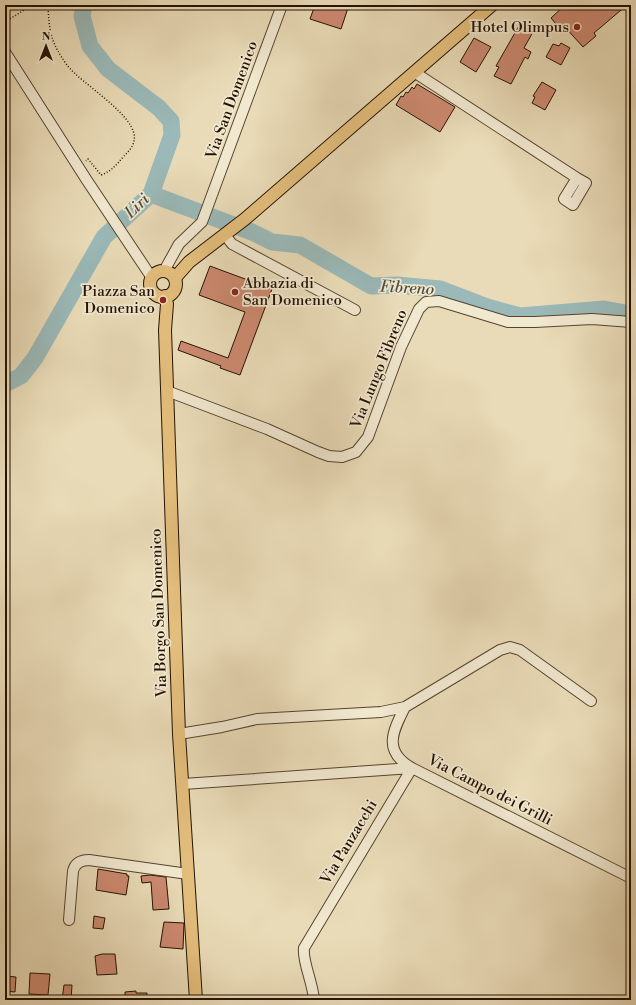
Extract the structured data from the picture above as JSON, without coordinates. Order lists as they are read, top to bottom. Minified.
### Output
{"streets":{"main road":["Via Borgo San Domenico"],"street":["Via San Domenico","Via Lungo Fibreno","Via Campo dei Grilli","Via Panzacchi"]},"crossings":[["Via San Domenico","Via Borgo San Domenico"],["Via Lungo Fibreno","Via Borgo San Domenico"],["Via Borgo San Domenico","Via Campo dei Grilli"],["Via Campo dei Grilli","Via Panzacchi"]],"water":["Liri","Fibreno"],"places":["Hotel Olimpus","Abbazia di San Domenico","Piazza San Domenico"],"north":"top"}
